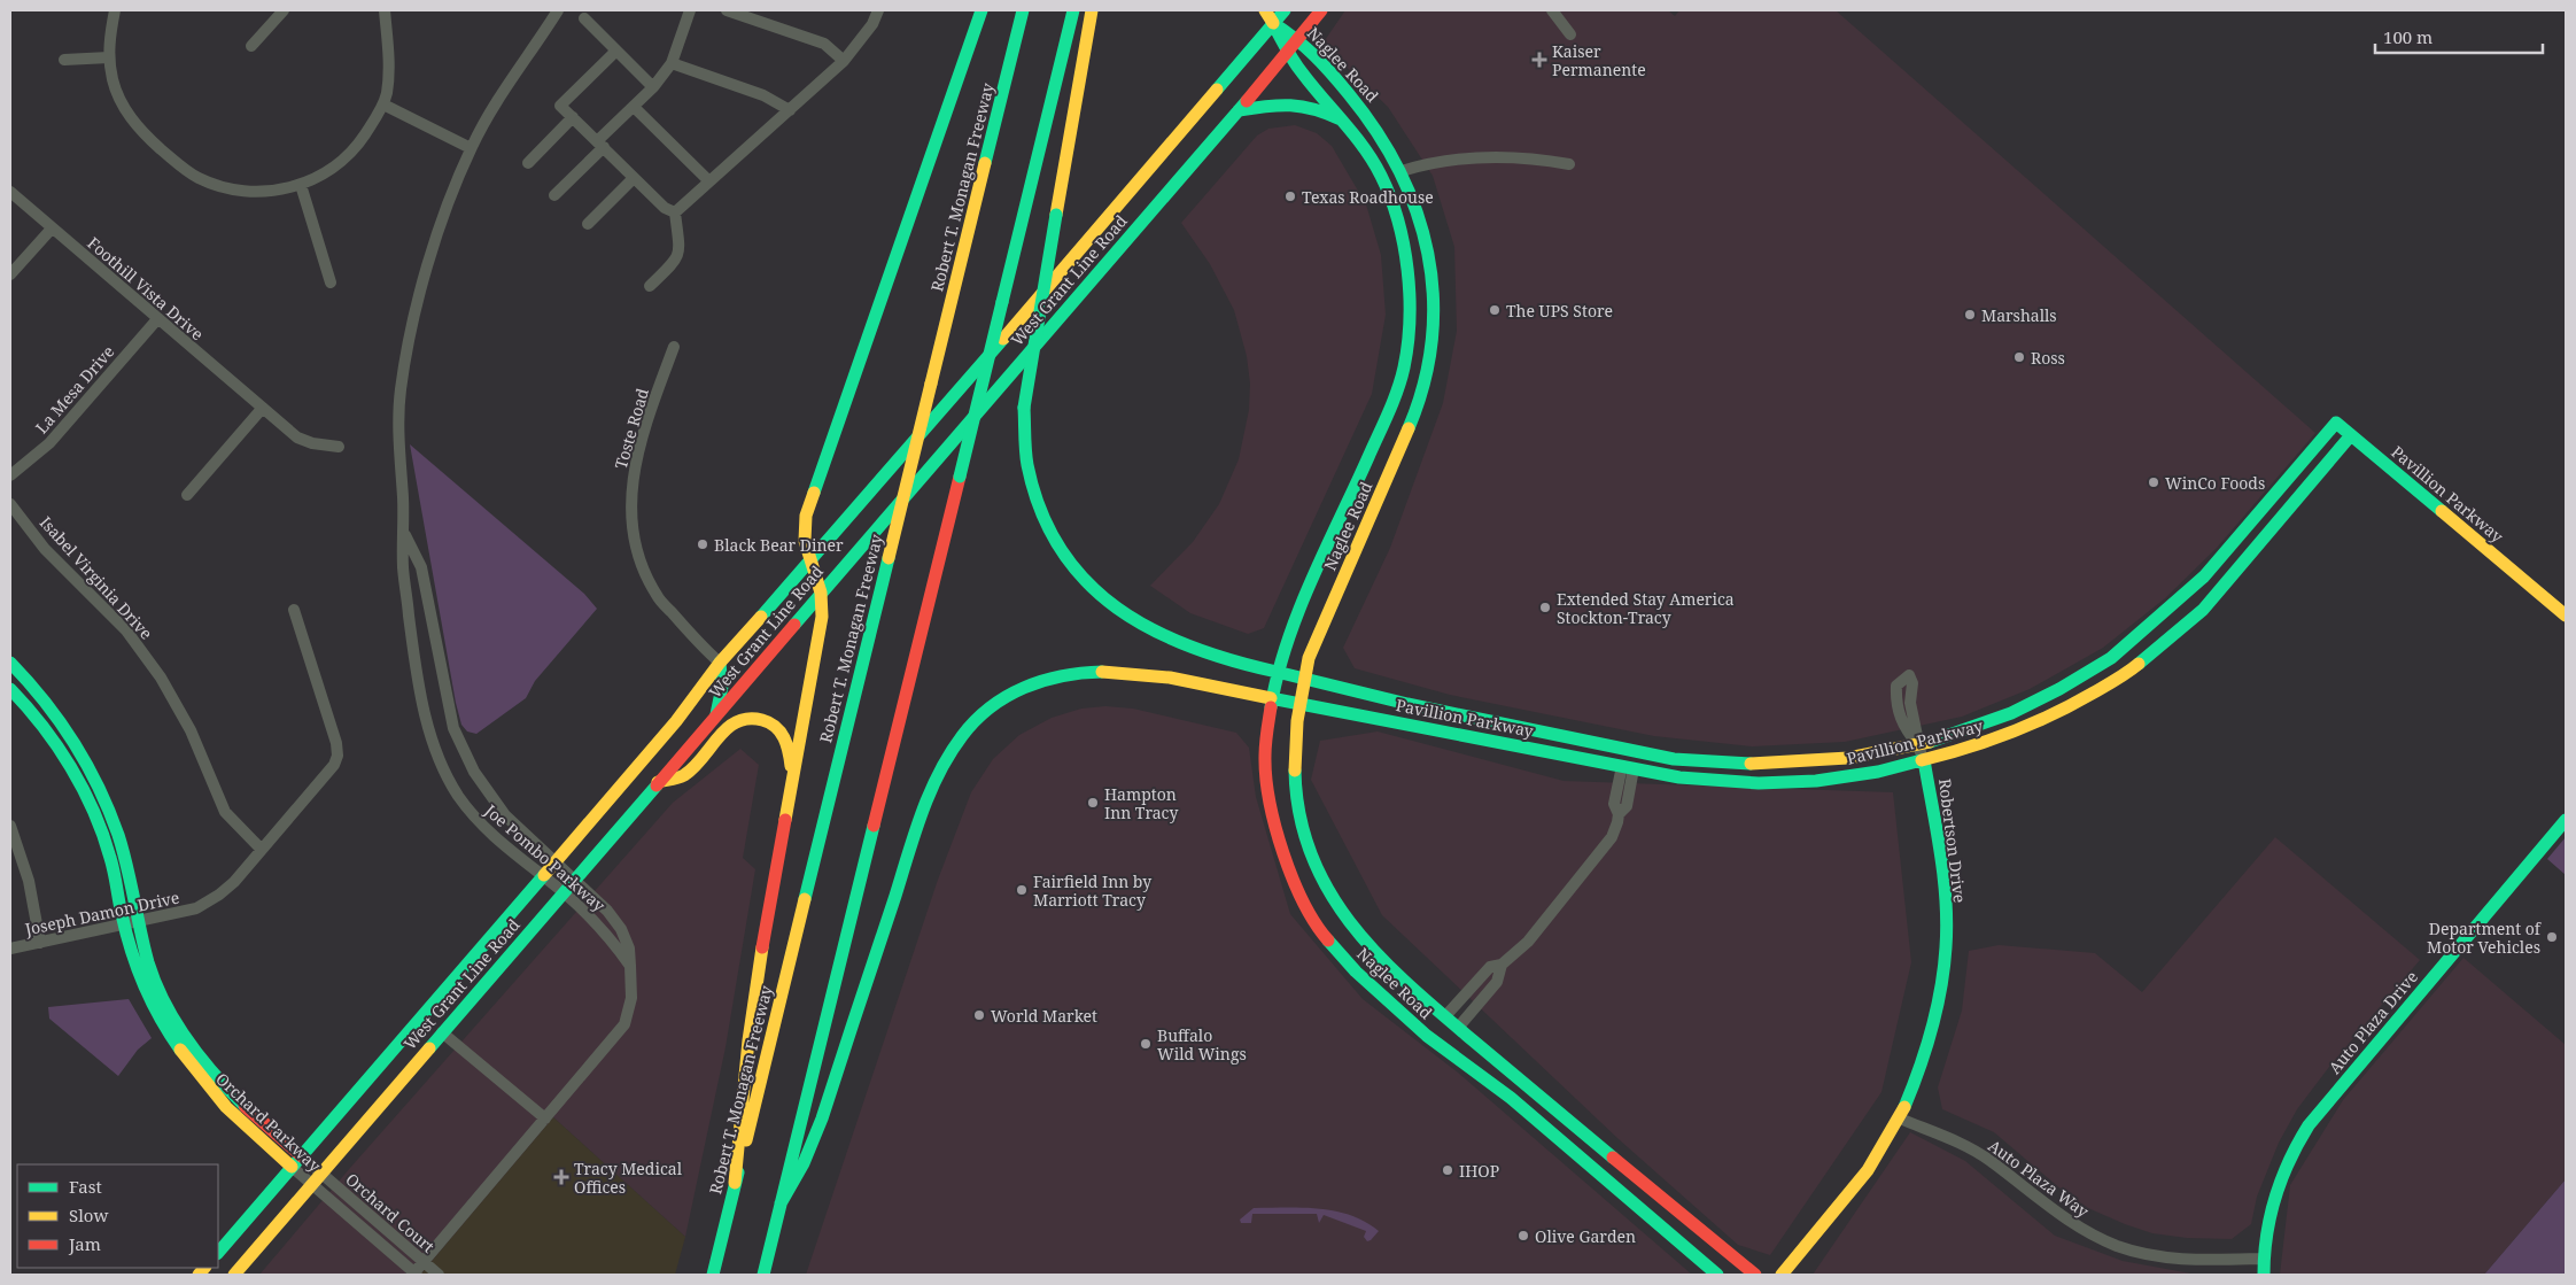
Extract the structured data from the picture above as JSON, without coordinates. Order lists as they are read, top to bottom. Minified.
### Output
{"streets":{"main road":["Naglee Road","Robert T. Monagan Freeway","West Grant Line Road","Pavillion Parkway","Robertson Drive","Auto Plaza Drive","Orchard Parkway"],"street":["Foothill Vista Drive","La Mesa Drive","Toste Road","Isabel Virginia Drive","Joe Pombo Parkway","Joseph Damon Drive","Auto Plaza Way","Orchard Court"]},"crossings":[["Naglee Road","West Grant Line Road"],["Naglee Road","Pavillion Parkway"],["West Grant Line Road","Toste Road"],["West Grant Line Road","Joe Pombo Parkway"],["West Grant Line Road","Orchard Parkway"],["West Grant Line Road","Orchard Court"],["Foothill Vista Drive","La Mesa Drive"],["Pavillion Parkway","Robertson Drive"],["Isabel Virginia Drive","Joseph Damon Drive"],["Robertson Drive","Auto Plaza Way"],["Joe Pombo Parkway","Orchard Parkway"],["Joe Pombo Parkway","Orchard Court"],["Joseph Damon Drive","Orchard Parkway"],["Auto Plaza Drive","Auto Plaza Way"],["Orchard Parkway","Orchard Court"]],"places":{"health":["Kaiser Permanente","Tracy Medical Offices"],"other":["Texas Roadhouse","The UPS Store","Marshalls","Ross","WinCo Foods","Black Bear Diner","Extended Stay America Stockton-Tracy","Hampton Inn Tracy","Fairfield Inn by Marriott Tracy","Department of Motor Vehicles","World Market","Buffalo Wild Wings","IHOP","Olive Garden"]},"legend":["Fast","Slow","Jam"],"scale_bar":"100 m"}
